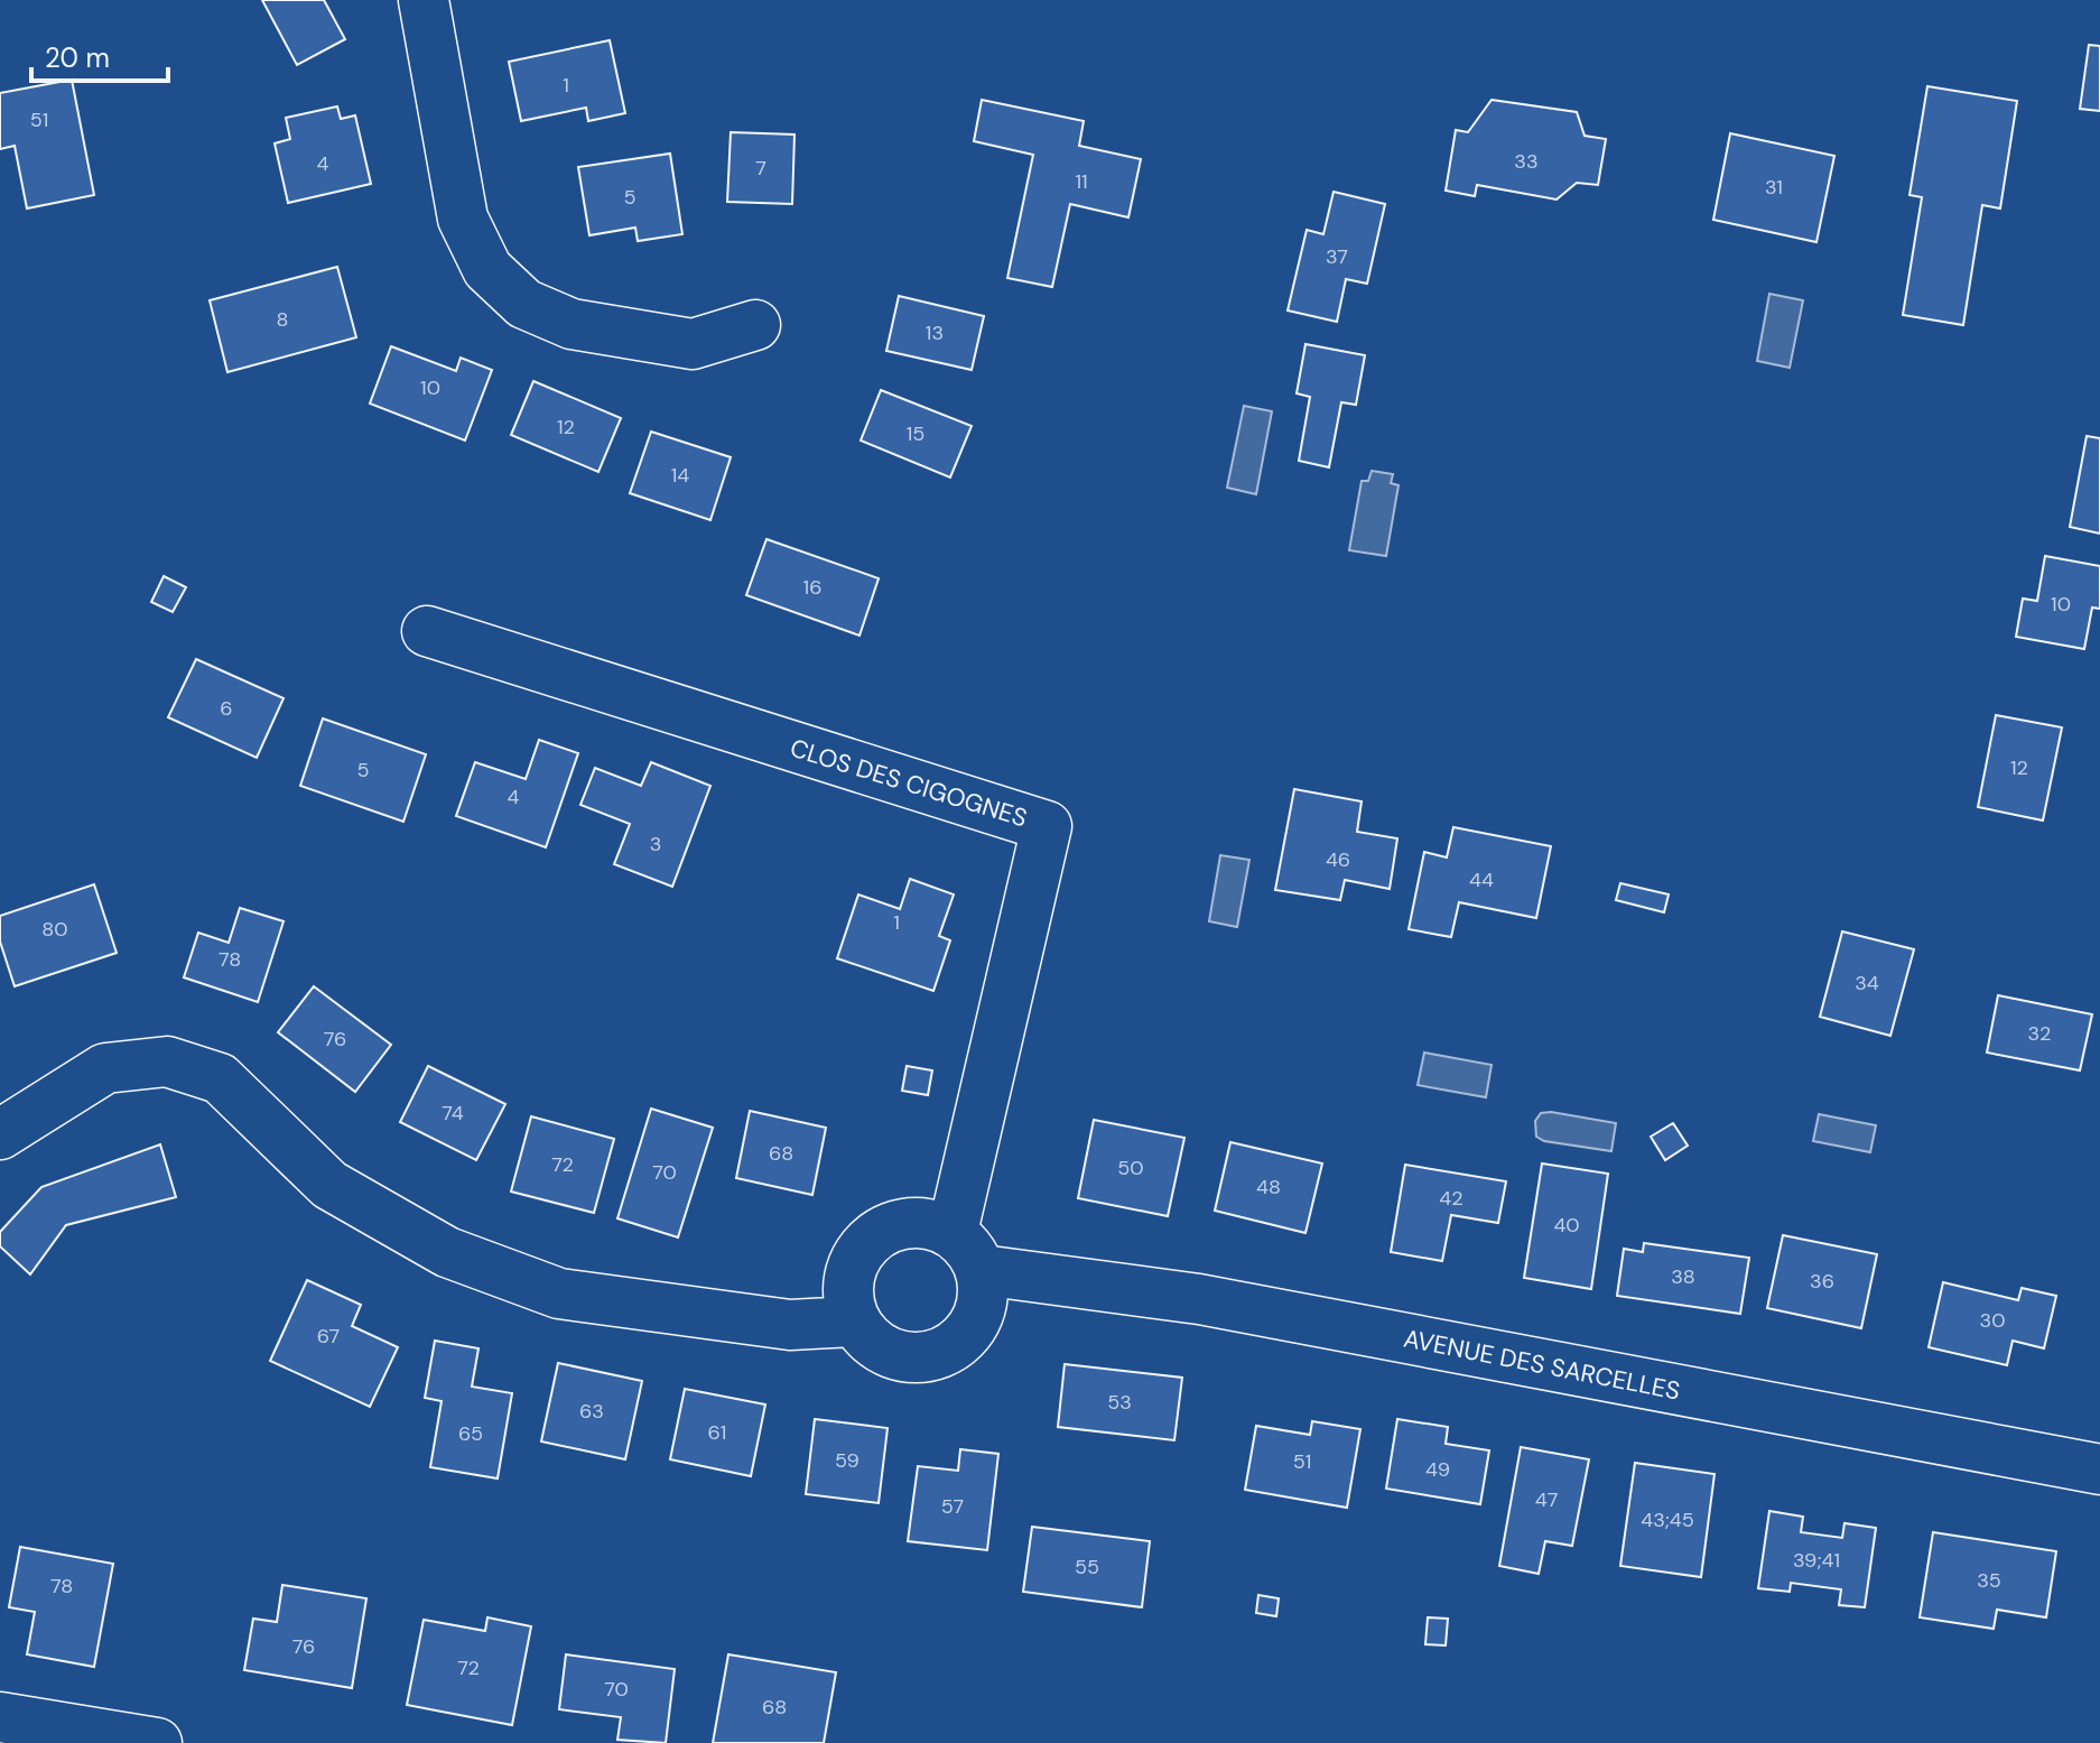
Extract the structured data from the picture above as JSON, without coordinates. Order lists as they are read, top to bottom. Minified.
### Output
{"streets":{"street":["CLOS DES CIGOGNES","AVENUE DES SARCELLES"]},"crossings":[["CLOS DES CIGOGNES","AVENUE DES SARCELLES"]],"house_numbers":["1","51","33","4","7","11","31","5","37","8","13","10","12","15","14","16","10","6","12","5","4","3","46","44","1","80","78","34","32","76","74","68","72","50","70","48","42","40","38","36","30","67","53","63","61","65","59","51","49","47","57","43;45","39;41","55","35","78","76","72","70","68"],"scale_bar":"20 m"}
